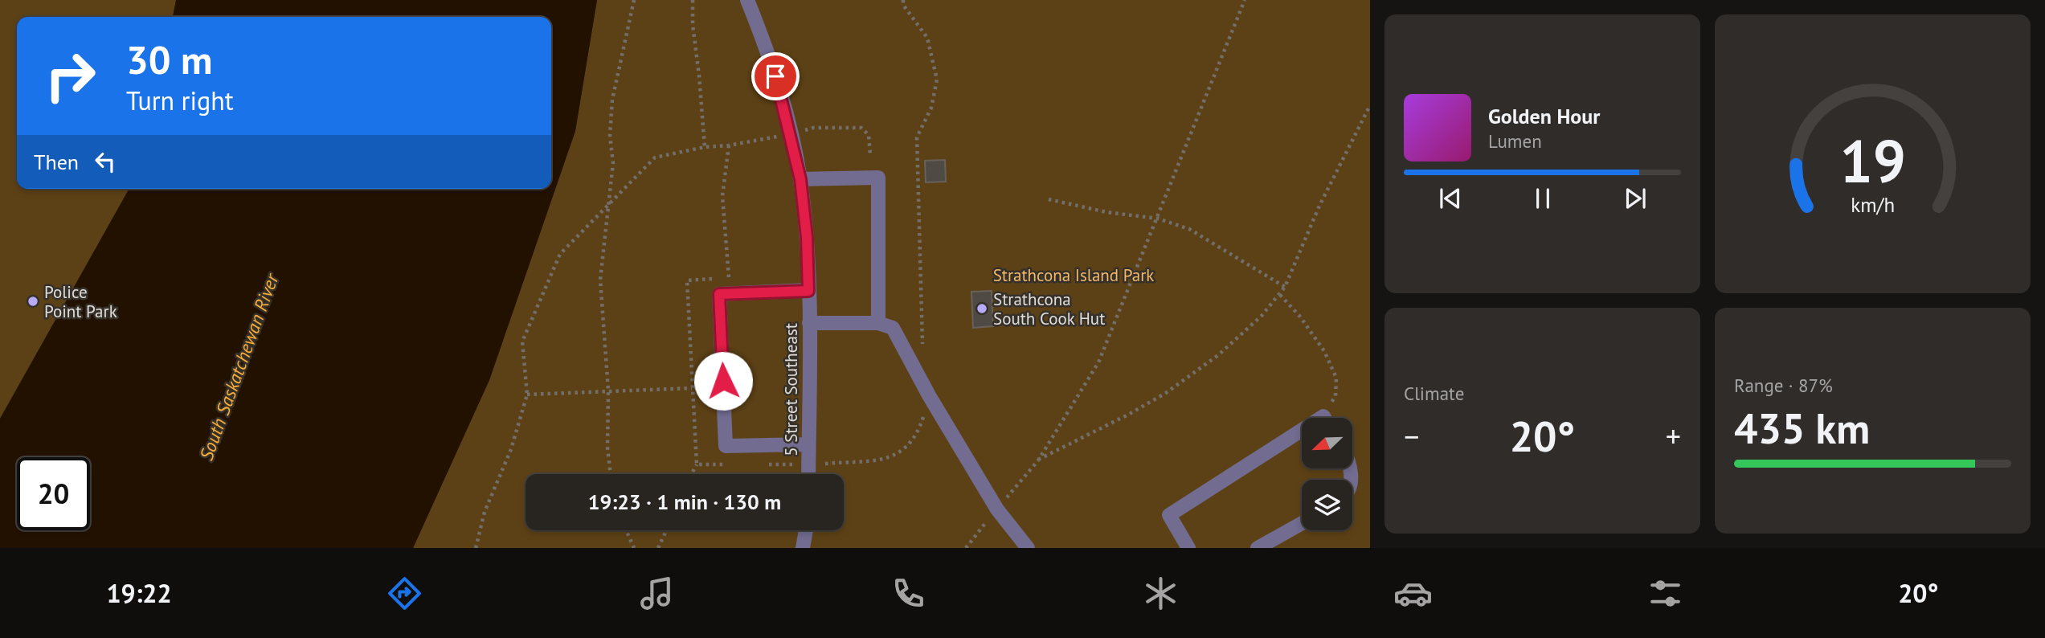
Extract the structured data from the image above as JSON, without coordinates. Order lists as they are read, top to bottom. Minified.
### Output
{"streets":{"street":["5 Street Southeast"]},"water":["South Saskatchewan River"],"parks":["Strathcona Island Park"],"places":["Police Point Park","Strathcona South Cook Hut"],"north":"bottom left","page":{"turn":["30 m","Turn right"],"song":["Golden Hour","Lumen"],"then":"Then","tile":["Climate",["Range · 87%","435 km"]],"heat":["−","20°","+"],"limit":"20","trip":"19:23 · 1 min · 130 m","tabs":["19:22","20°"],"gauge":["19","km/h"]}}
